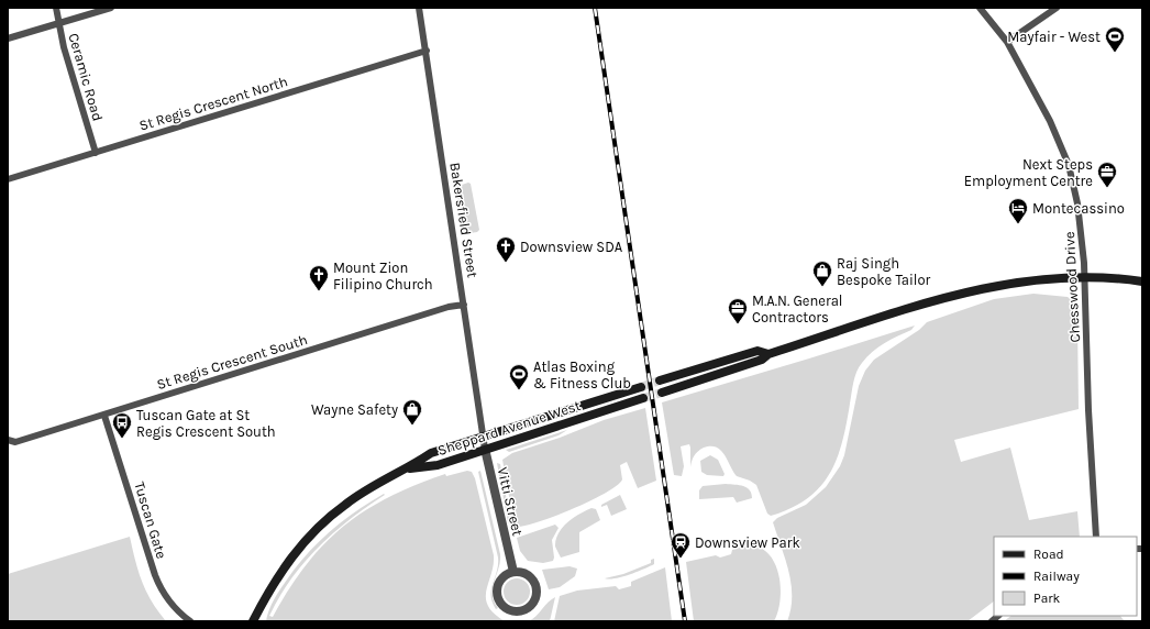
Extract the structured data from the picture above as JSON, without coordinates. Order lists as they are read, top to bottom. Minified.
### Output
{"streets":{"main road":["Sheppard Avenue West"],"street":["Ceramic Road","St Regis Crescent North","Bakersfield Street","Chesswood Drive","St Regis Crescent South","Vitti Street","Tuscan Gate"]},"crossings":[["Ceramic Road","St Regis Crescent North"],["St Regis Crescent North","Bakersfield Street"],["Bakersfield Street","St Regis Crescent South"],["Bakersfield Street","Sheppard Avenue West"],["Bakersfield Street","Vitti Street"],["St Regis Crescent South","Tuscan Gate"],["Sheppard Avenue West","Vitti Street"]],"places":{"sports":["Mayfair - West","Atlas Boxing & Fitness Club"],"office":["Next Steps Employment Centre","M.A.N. General Contractors"],"hotel":["Montecassino"],"church":["Downsview SDA","Mount Zion Filipino Church"],"shop":["Raj Singh Bespoke Tailor","Wayne Safety"],"bus stop":["Tuscan Gate at St Regis Crescent South"],"station":["Downsview Park"]},"legend":["Road","Railway","Park"]}
